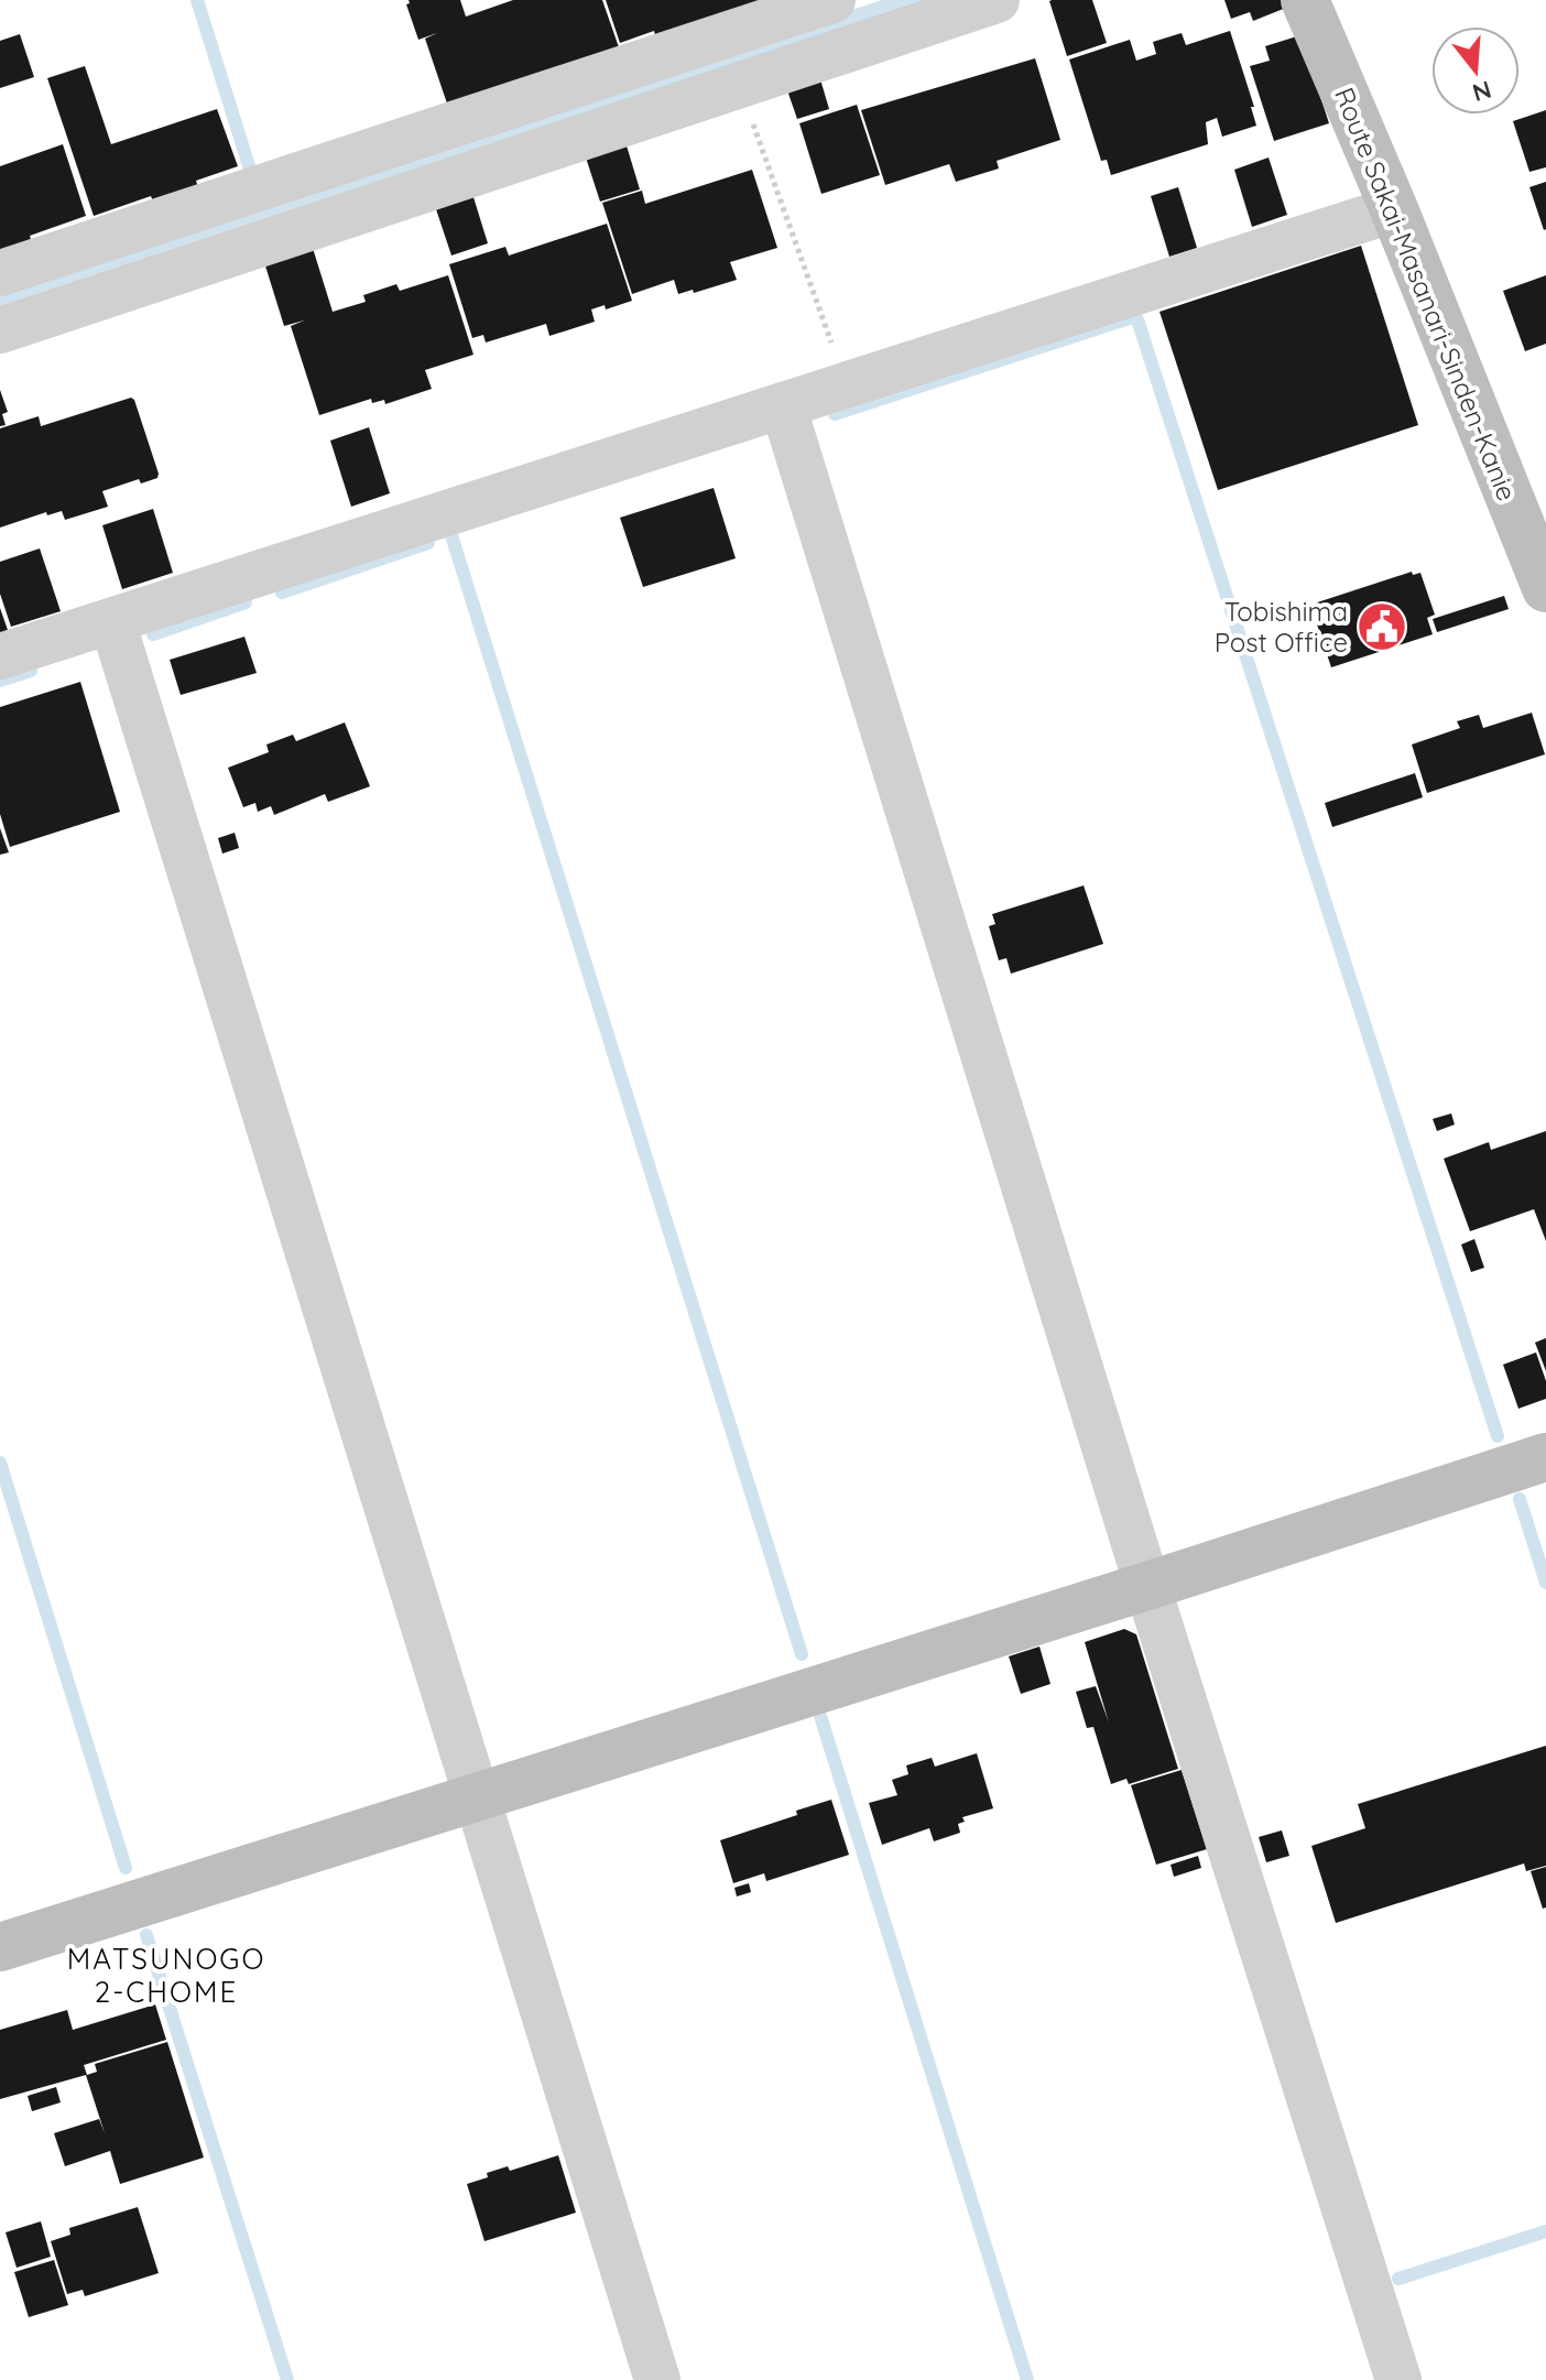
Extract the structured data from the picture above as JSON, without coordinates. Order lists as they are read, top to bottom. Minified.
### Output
{"streets":{"street":["Route Sakai-Masanari-Sinden-Kanie"]},"districts":["MATSUNOGO 2-CHOME"],"places":{"public building":["Tobishima Post Office"]},"north":"bottom"}
